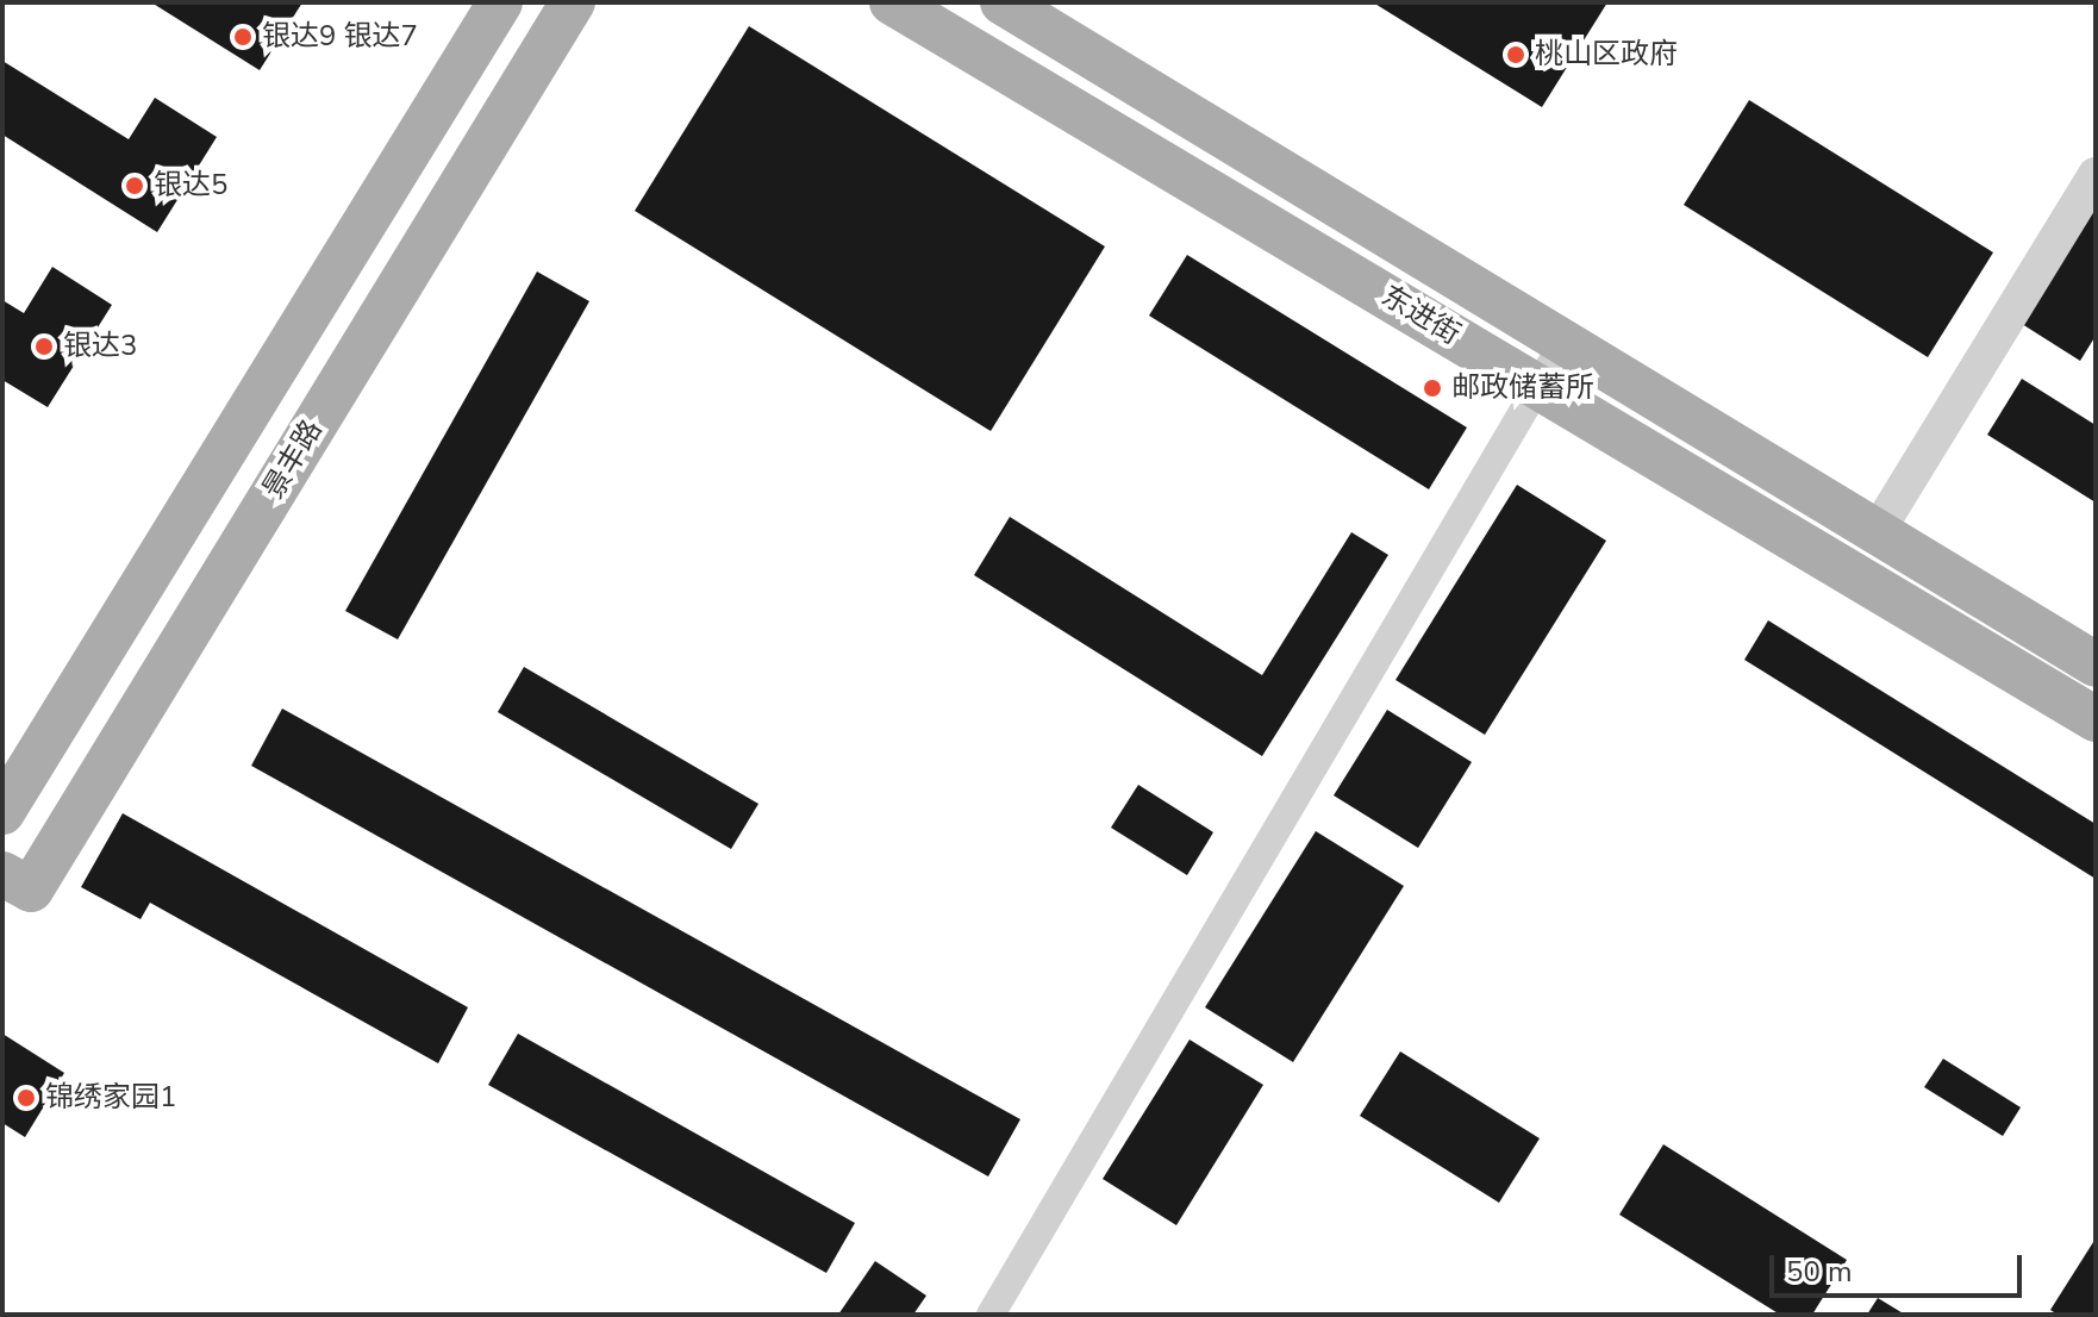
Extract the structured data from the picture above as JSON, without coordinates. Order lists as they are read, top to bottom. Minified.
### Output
{"streets":{"main road":["东进街","景丰路"]},"places":["银达9 银达7","桃山区政府","银达5","银达3","邮政储蓄所","锦绣家园1"],"scale_bar":"50 m"}
